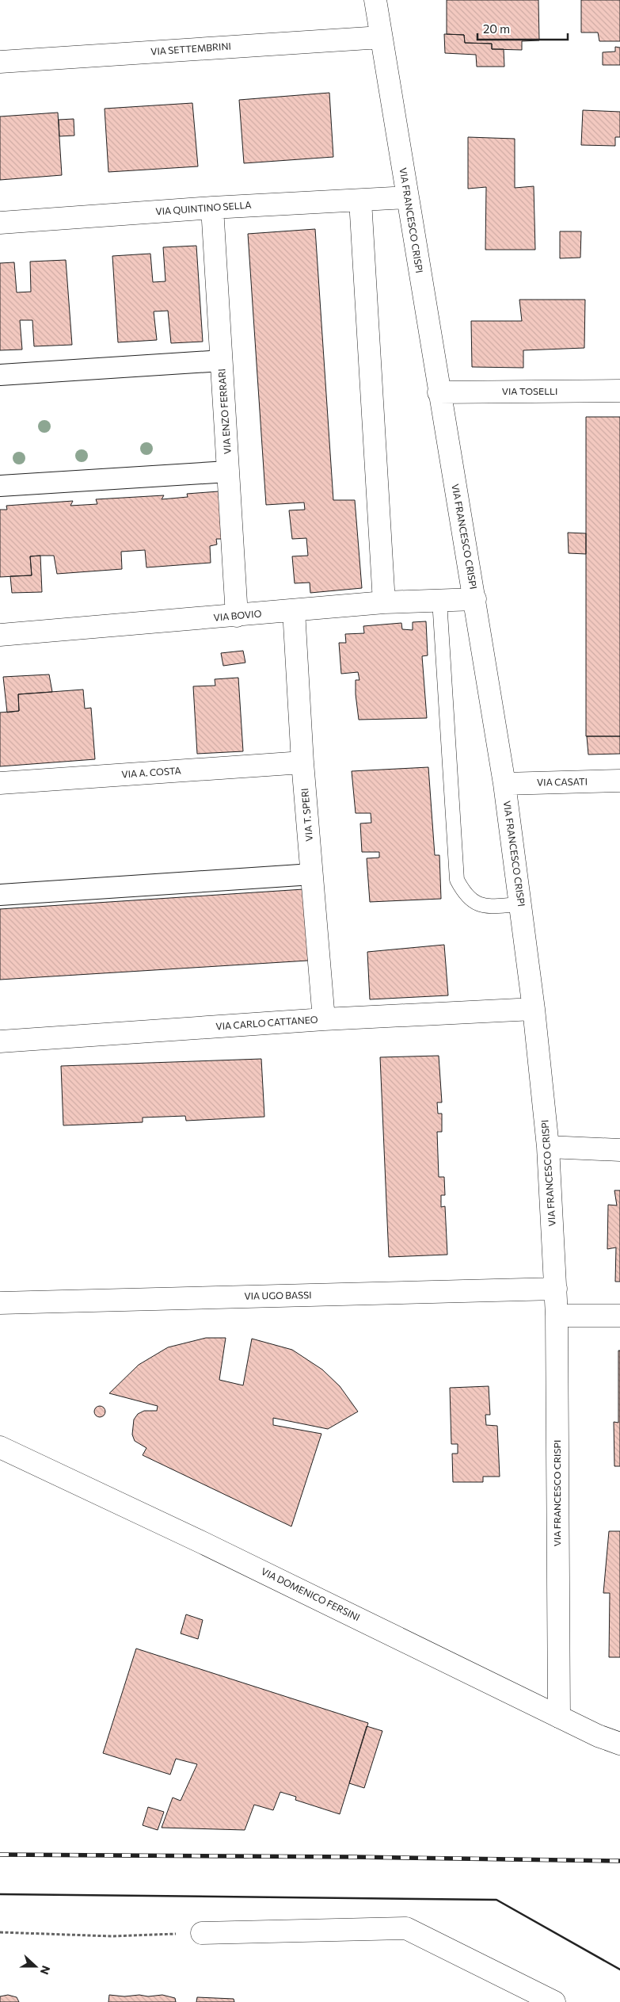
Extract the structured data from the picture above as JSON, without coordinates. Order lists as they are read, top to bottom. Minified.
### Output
{"streets":{"street":["VIA SETTEMBRINI","VIA QUINTINO SELLA","VIA FRANCESCO CRISPI","VIA TOSELLI","VIA ENZO FERRARI","VIA BOVIO","VIA A. COSTA","VIA CASATI","VIA T. SPERI","VIA CARLO CATTANEO","VIA UGO BASSI","VIA DOMENICO FERSINI"]},"crossings":[["VIA SETTEMBRINI","VIA FRANCESCO CRISPI"],["VIA QUINTINO SELLA","VIA FRANCESCO CRISPI"],["VIA QUINTINO SELLA","VIA ENZO FERRARI"],["VIA FRANCESCO CRISPI","VIA TOSELLI"],["VIA FRANCESCO CRISPI","VIA BOVIO"],["VIA FRANCESCO CRISPI","VIA CASATI"],["VIA FRANCESCO CRISPI","VIA CARLO CATTANEO"],["VIA FRANCESCO CRISPI","VIA UGO BASSI"],["VIA FRANCESCO CRISPI","VIA DOMENICO FERSINI"],["VIA ENZO FERRARI","VIA BOVIO"],["VIA BOVIO","VIA T. SPERI"],["VIA A. COSTA","VIA T. SPERI"],["VIA T. SPERI","VIA CARLO CATTANEO"]],"scale_bar":"20 m","north":"right"}
